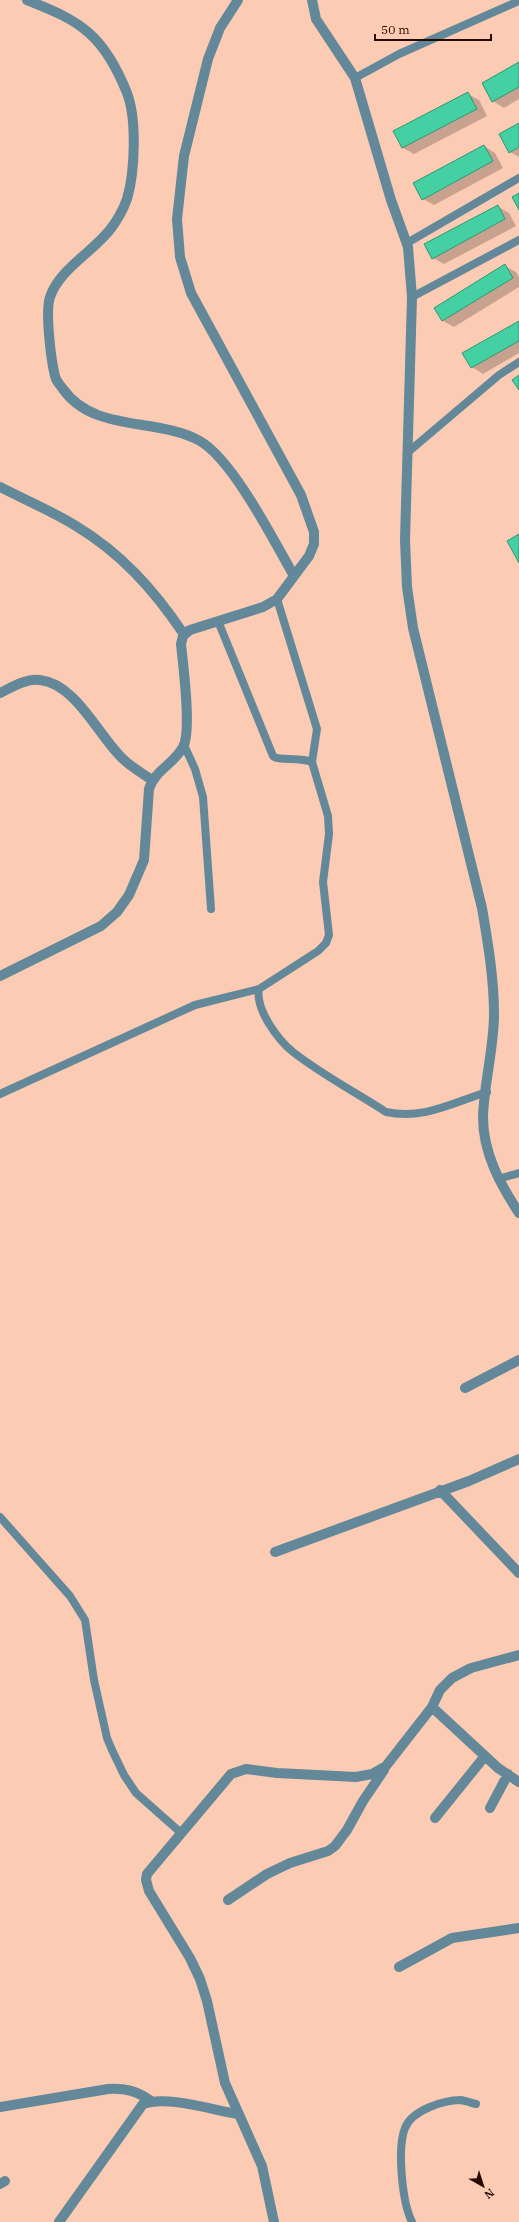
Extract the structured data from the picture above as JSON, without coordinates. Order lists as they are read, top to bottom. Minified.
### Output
{"scale_bar":"50 m","north":"bottom right"}
